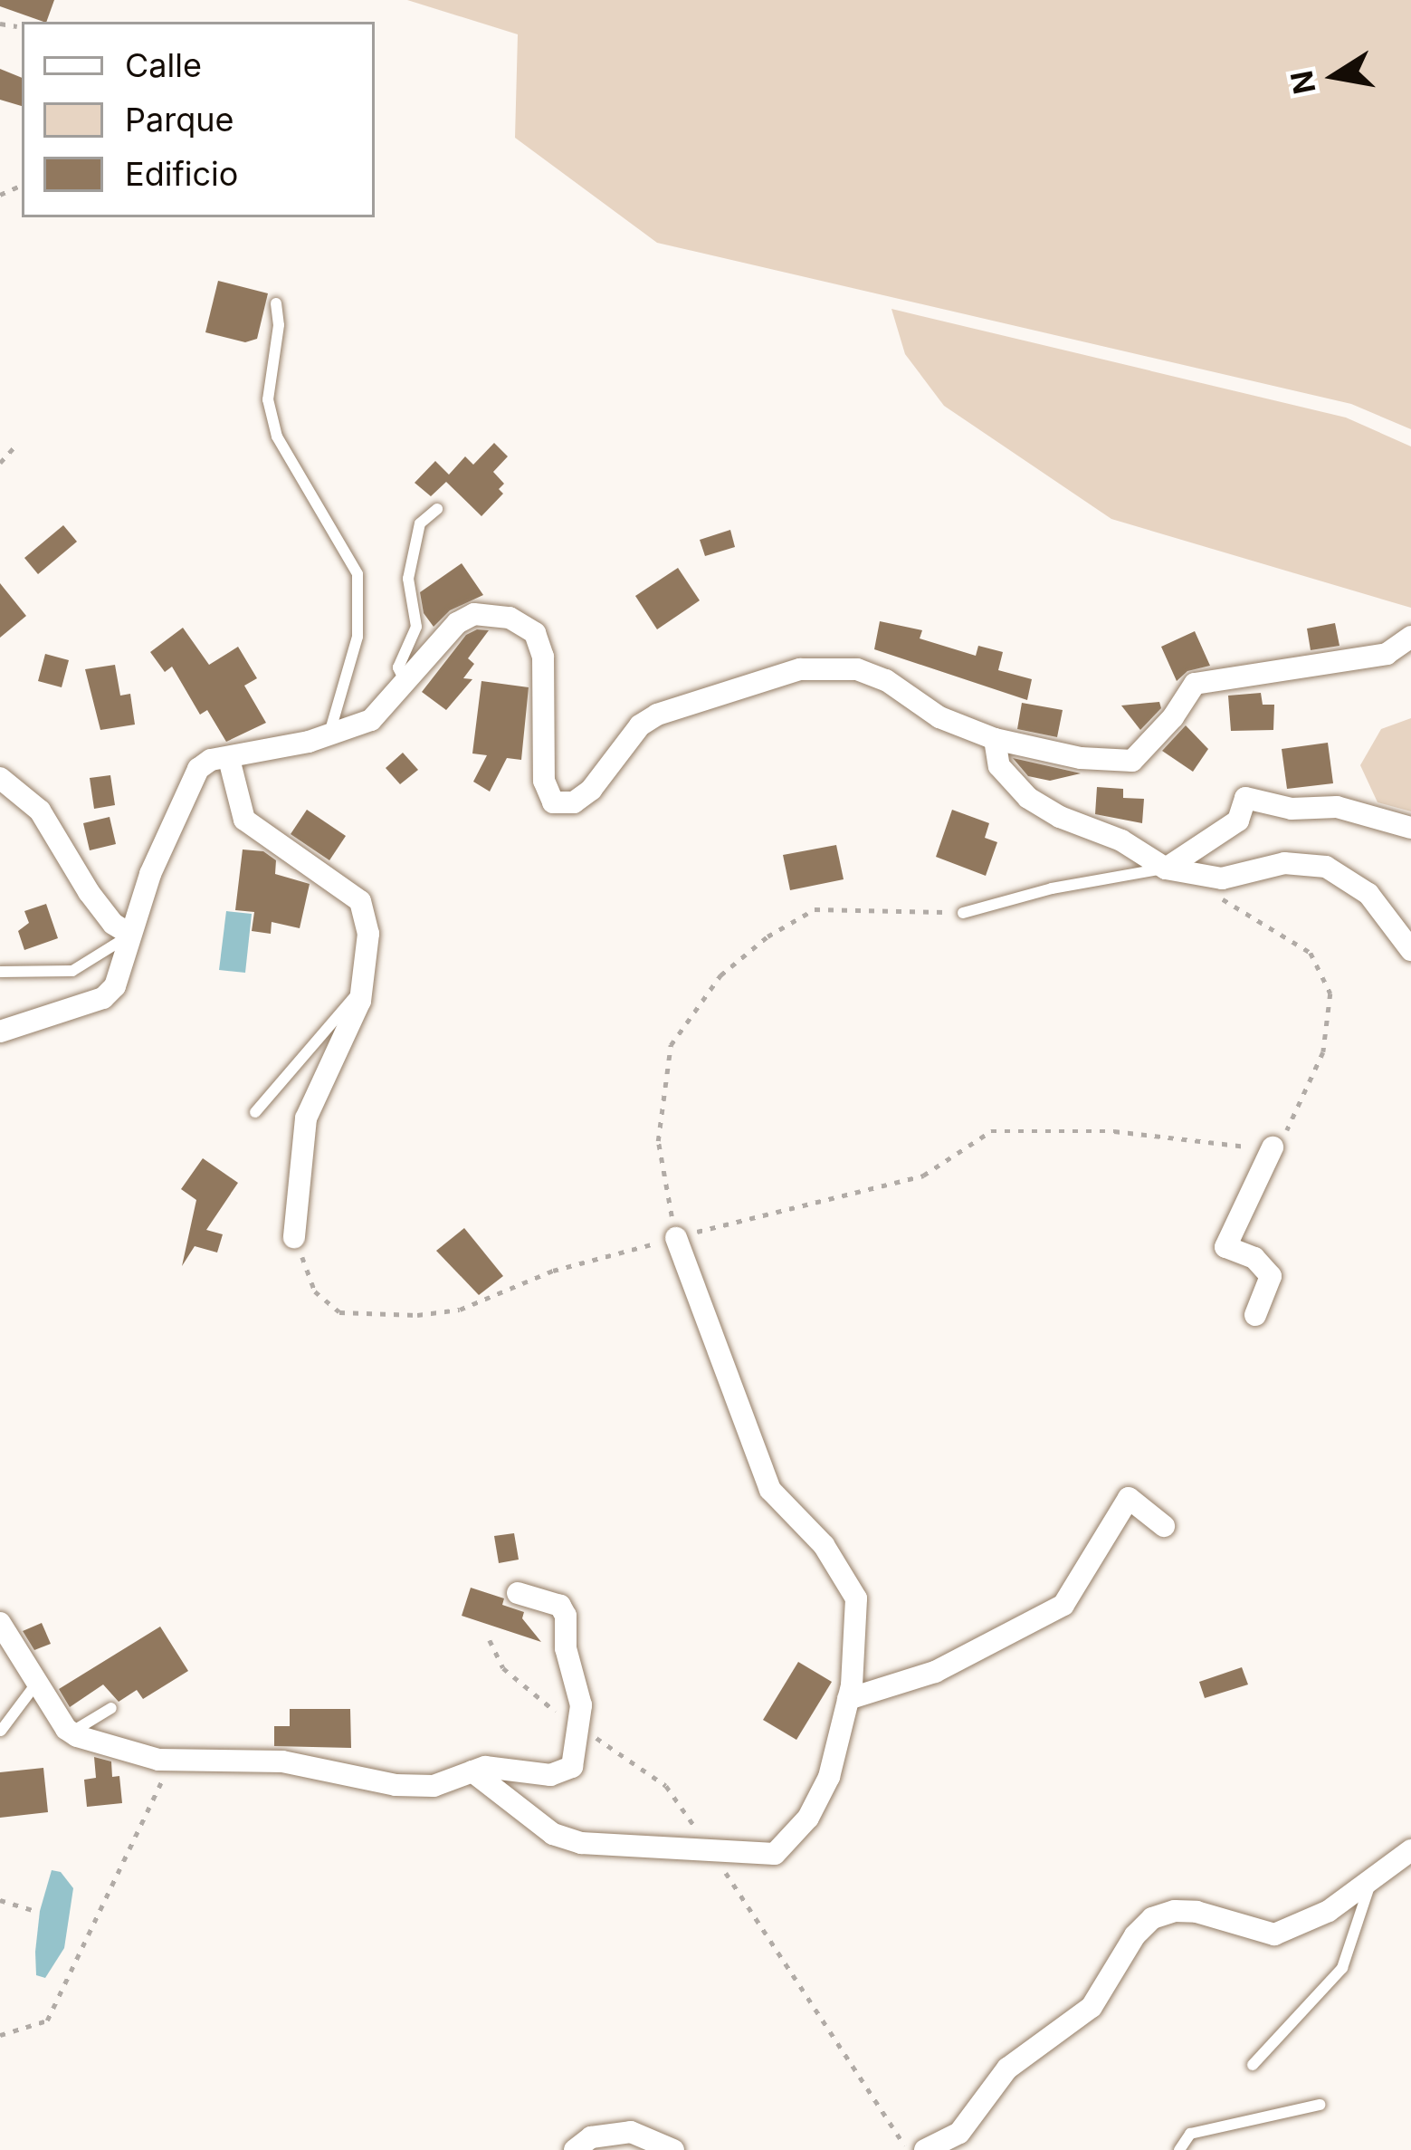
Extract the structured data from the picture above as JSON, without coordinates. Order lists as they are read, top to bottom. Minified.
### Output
{"legend":["Calle","Parque","Edificio"],"north":"left"}
